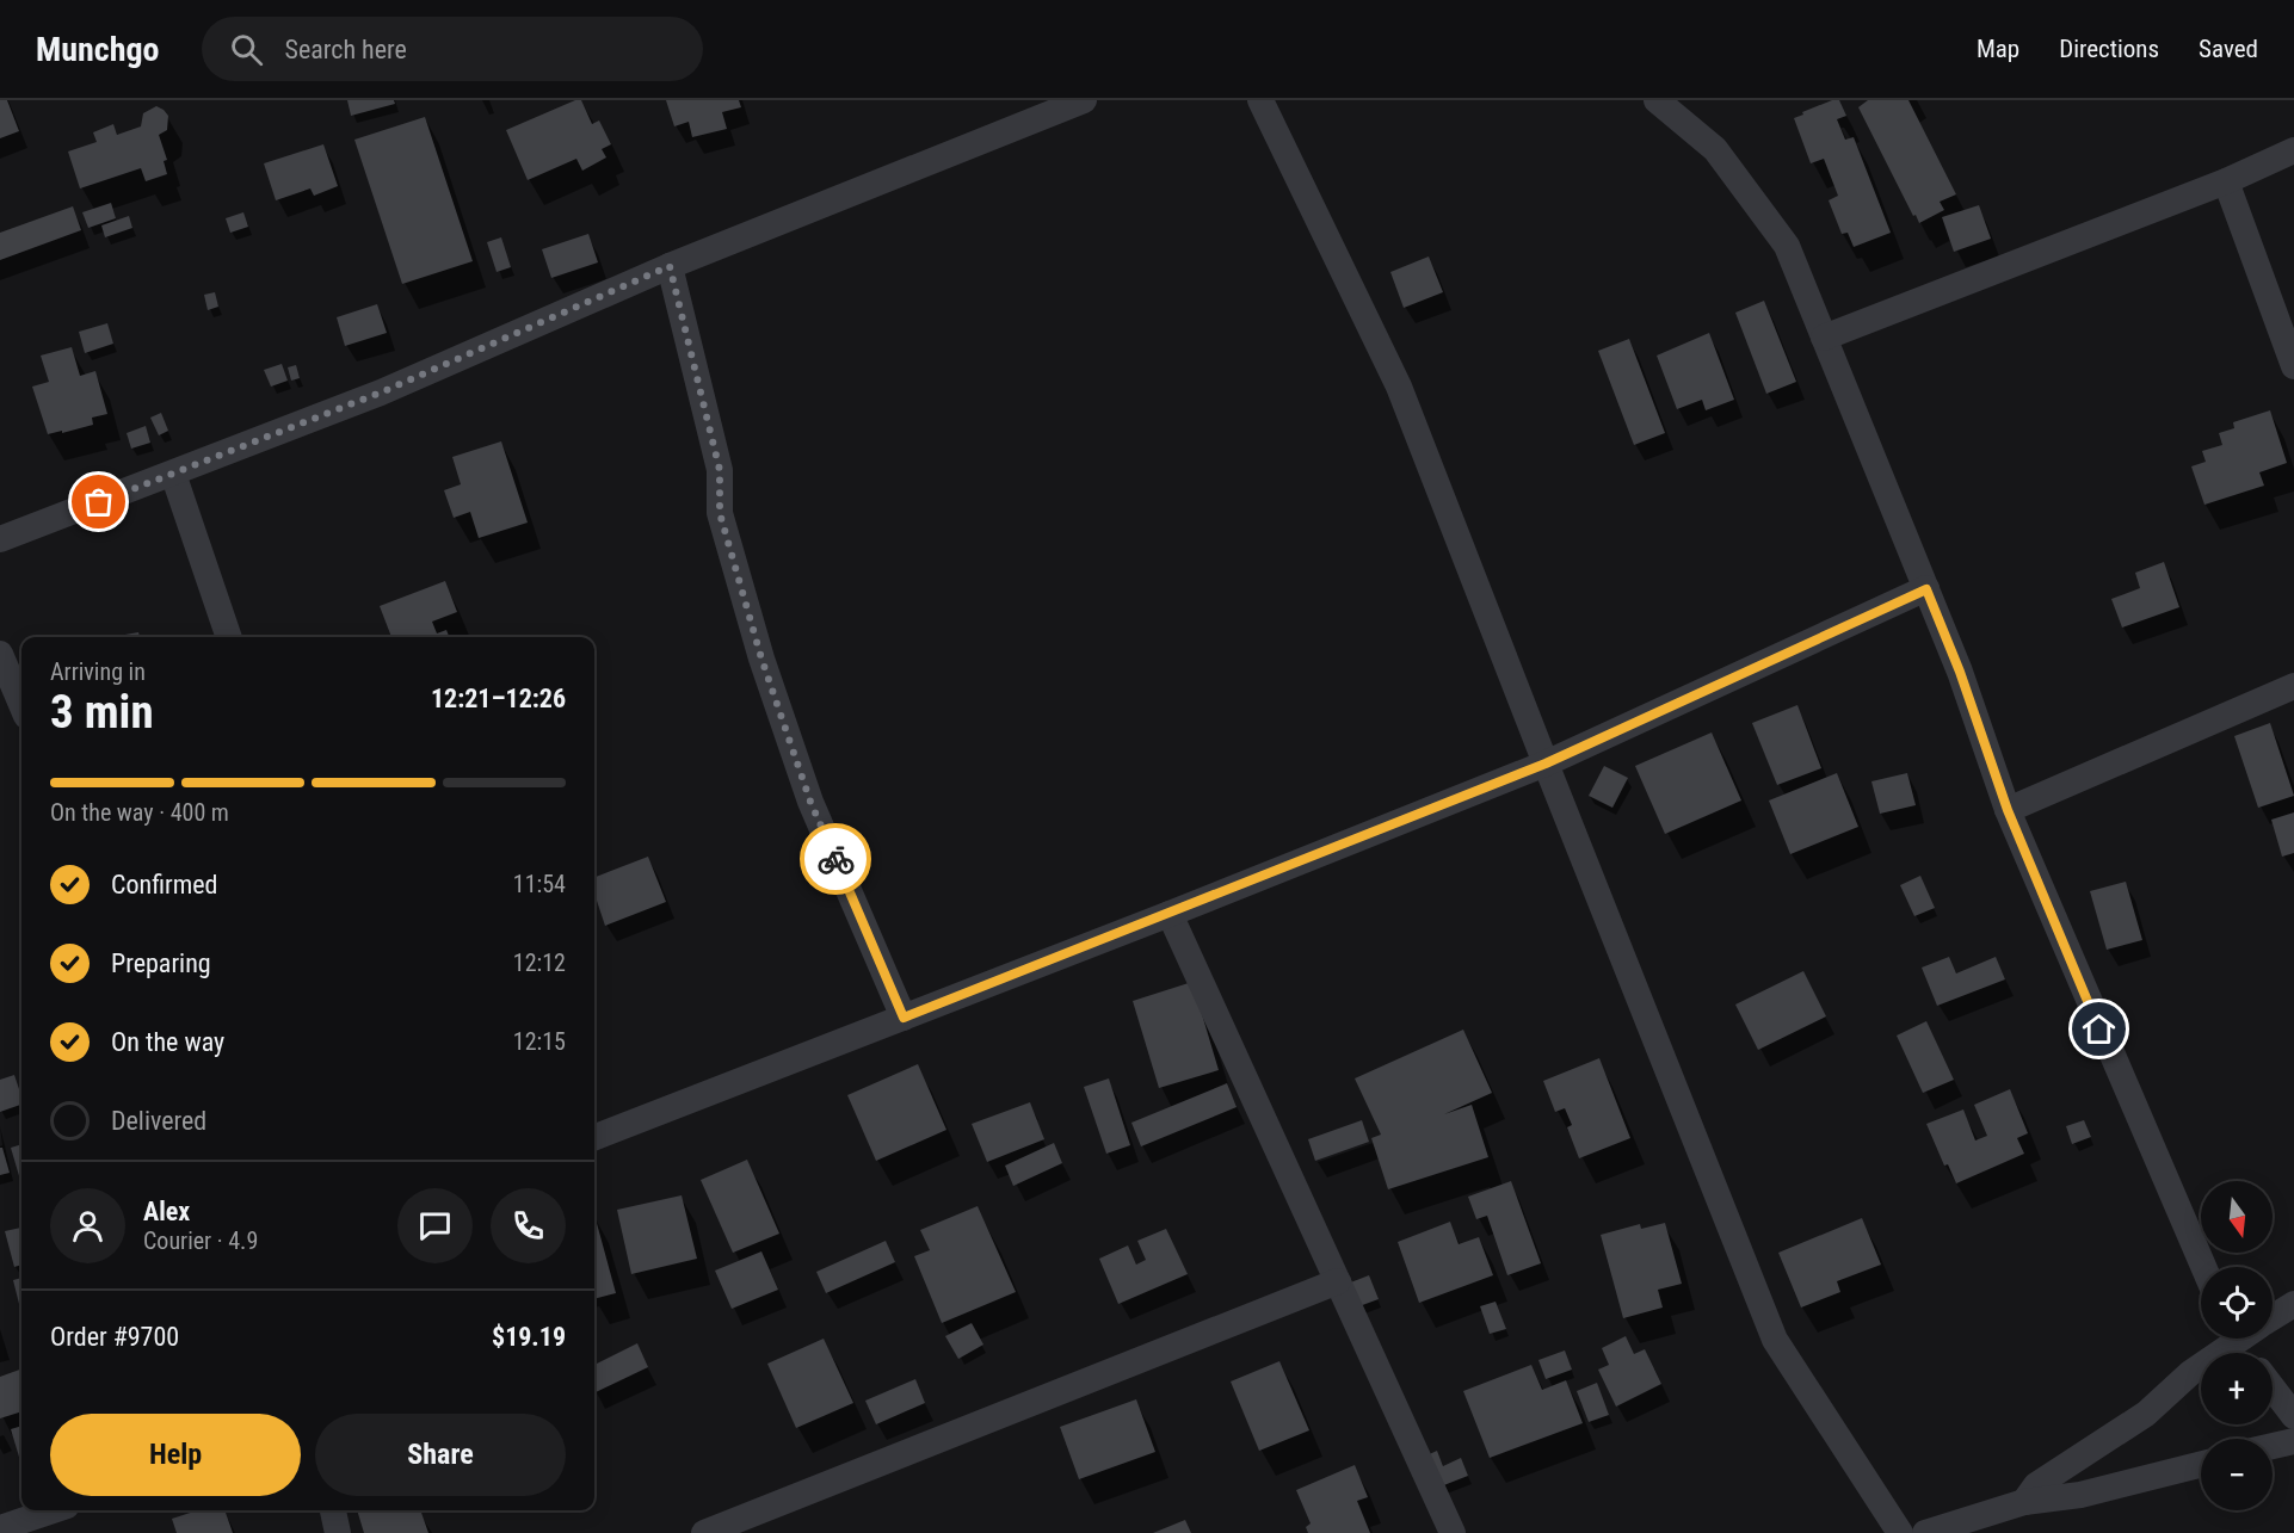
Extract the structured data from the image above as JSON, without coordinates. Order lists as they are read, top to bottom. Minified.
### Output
{"north":"bottom","page":{"header":"Munchgo","search":"Search here","nav":["Map","Directions","Saved"],"heading":["3 min","Arriving in","12:21–12:26"],"panel":["Alex","Courier · 4.9","Order #9700","$19.19"],"bar":"On the way · 400 m","list":[["Confirmed","11:54"],["Preparing","12:12"],["On the way","12:15"],"Delivered"],"map_buttons":["+","−"],"buttons":["Help","Share"]}}
